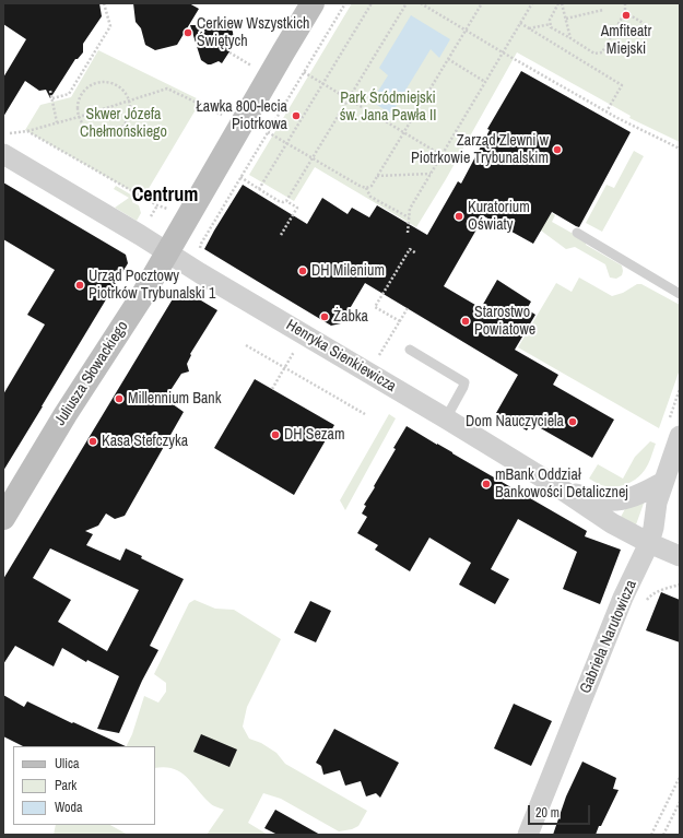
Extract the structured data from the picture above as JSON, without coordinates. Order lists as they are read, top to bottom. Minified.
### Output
{"streets":{"street":["Henryka Sienkiewicza","Juliusza Słowackiego","Gabriela Narutowicza"]},"crossings":[["Henryka Sienkiewicza","Juliusza Słowackiego"],["Henryka Sienkiewicza","Gabriela Narutowicza"]],"districts":["Centrum"],"parks":["Park Śródmiejski św. Jana Pawła II","Skwer Józefa Chełmońskiego"],"places":["Amfiteatr Miejski","Cerkiew Wszystkich Świętych","Ławka 800-lecia Piotrkowa","Zarząd Zlewni w Piotrkowie Trybunalskim","Kuratorium Oświaty","DH Milenium","Urząd Pocztowy Piotrków Trybunalski 1","Żabka","Starostwo Powiatowe","Millennium Bank","Dom Nauczyciela","DH Sezam","Kasa Stefczyka","mBank Oddział Bankowości Detalicznej"],"legend":["Ulica","Park","Woda"],"scale_bar":"20 m"}
